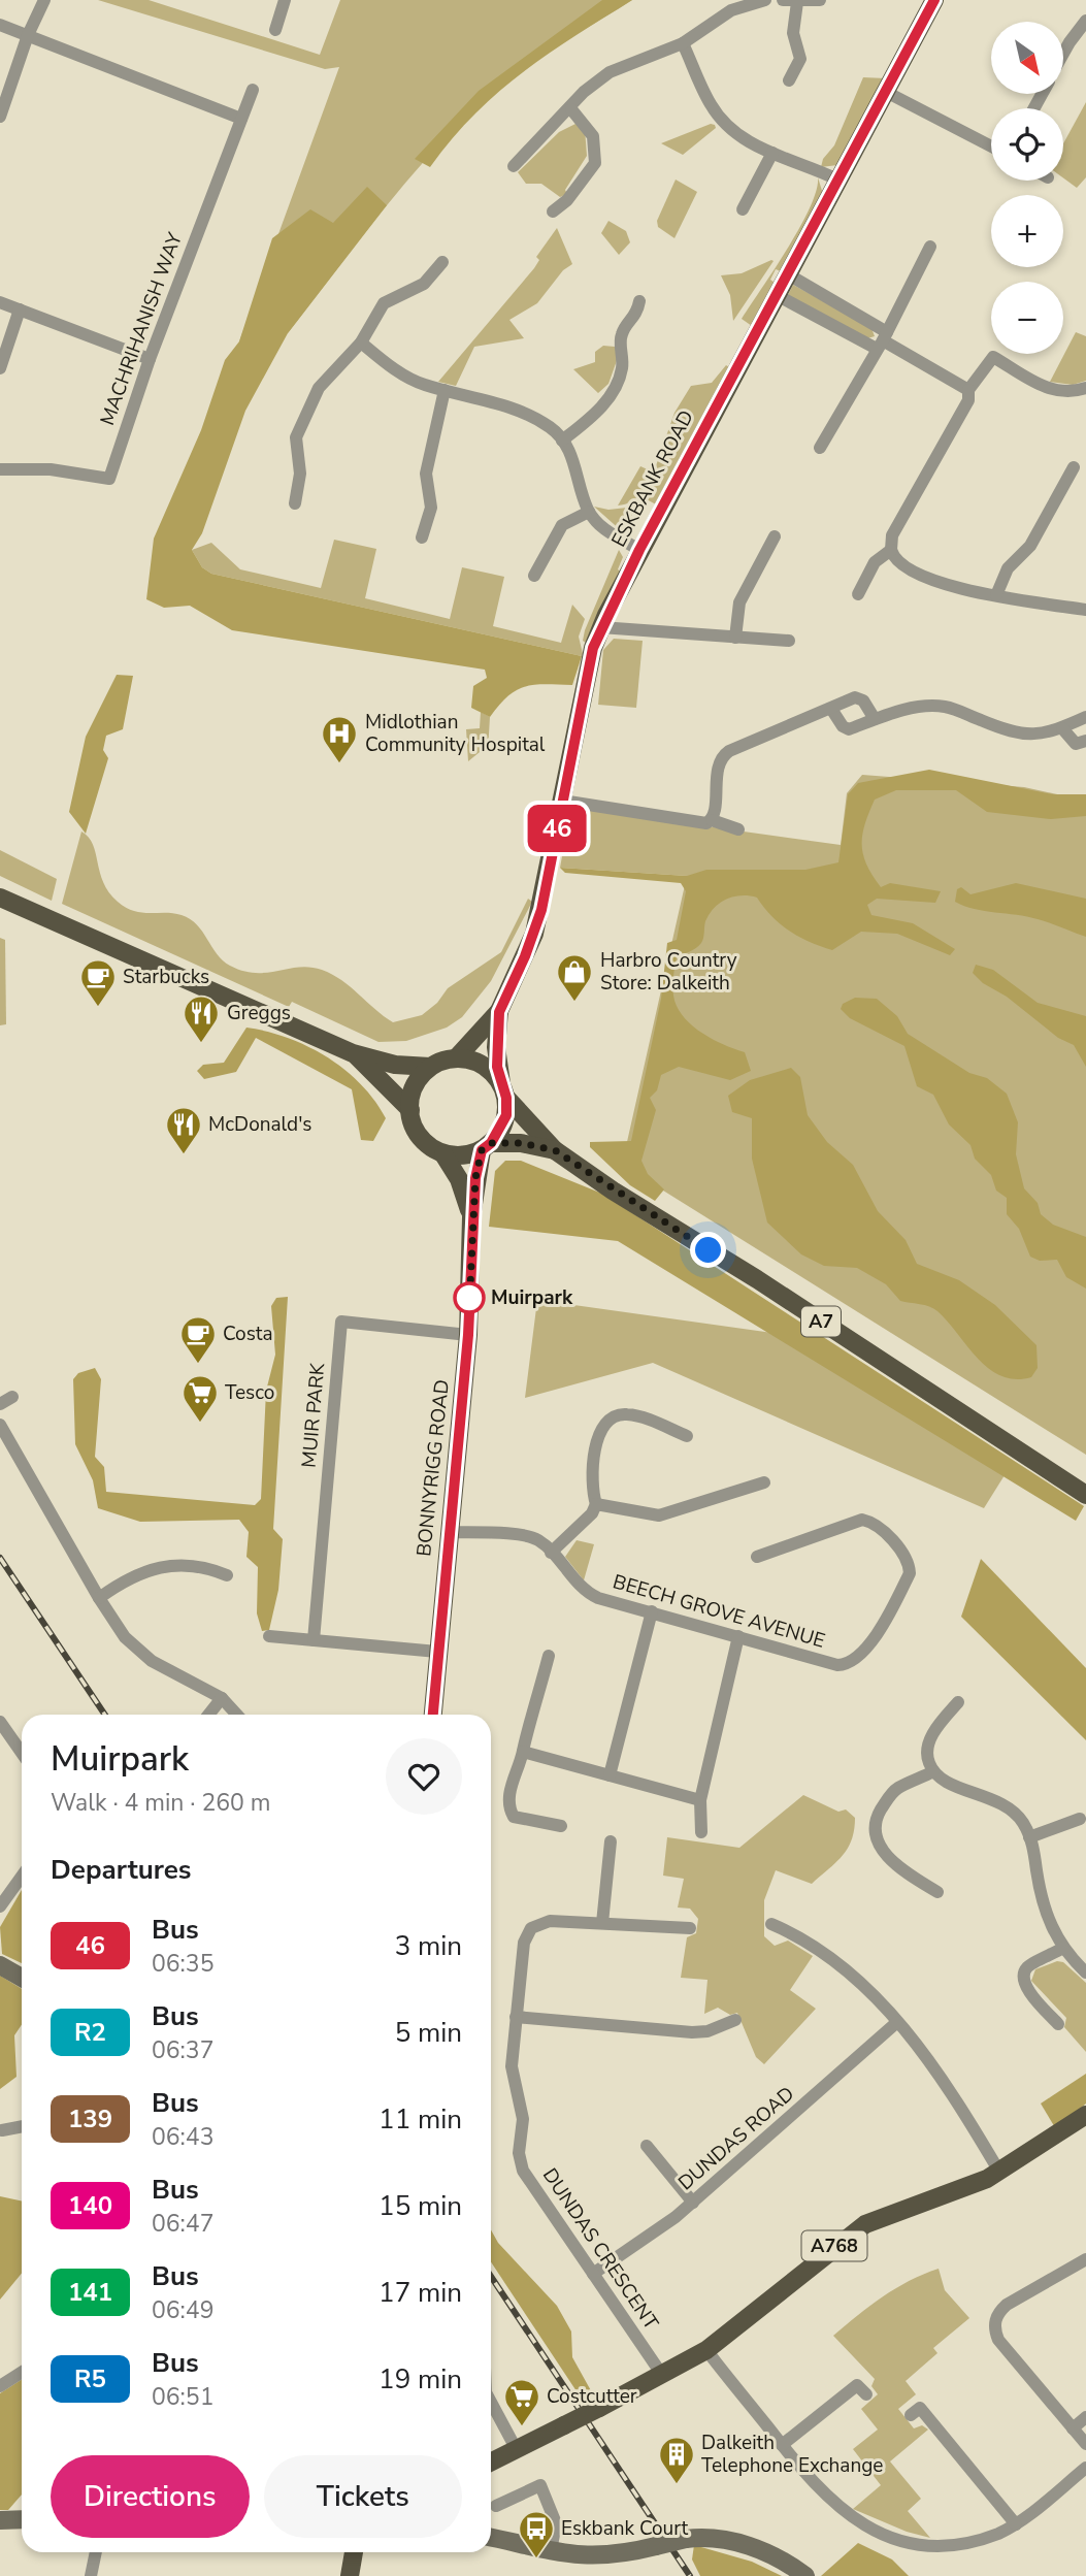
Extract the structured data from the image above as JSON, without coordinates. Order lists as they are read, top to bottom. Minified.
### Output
{"streets":{"main road":["ESKBANK ROAD","A7","BONNYRIGG ROAD","A768"],"street":["MACHRIHANISH WAY","MUIR PARK","BEECH GROVE AVENUE","DUNDAS ROAD","DUNDAS CRESCENT"]},"crossings":[["ESKBANK ROAD","A7"],["ESKBANK ROAD","BONNYRIGG ROAD"],["A7","BONNYRIGG ROAD"],["MUIR PARK","BONNYRIGG ROAD"],["BONNYRIGG ROAD","BEECH GROVE AVENUE"],["DUNDAS ROAD","DUNDAS CRESCENT"],["A768","DUNDAS CRESCENT"]],"places":{"hospital":["Midlothian Community Hospital"],"shop":["Harbro Country Store: Dalkeith"],"cafe":["Starbucks","Costa"],"restaurant":["Greggs","McDonald's"],"other":["Muirpark"],"supermarket":["Tesco","Costcutter"],"building":["Dalkeith Telephone Exchange"],"bus stop":["Eskbank Court"]},"lines":["bus line 46"],"north":"bottom right","page":{"on_map":"46","map_buttons":["+","−"],"heading":[["Muirpark","Walk · 4 min · 260 m"],"Departures"],"list":[{"mark":"46","name":"Bus","note":"06:35","value":"3 min"},{"mark":"R2","name":"Bus","note":"06:37","value":"5 min"},{"mark":"139","name":"Bus","note":"06:43","value":"11 min"},{"mark":"140","name":"Bus","note":"06:47","value":"15 min"},{"mark":"141","name":"Bus","note":"06:49","value":"17 min"},{"mark":"R5","name":"Bus","note":"06:51","value":"19 min"}],"buttons":["Directions","Tickets"]}}
